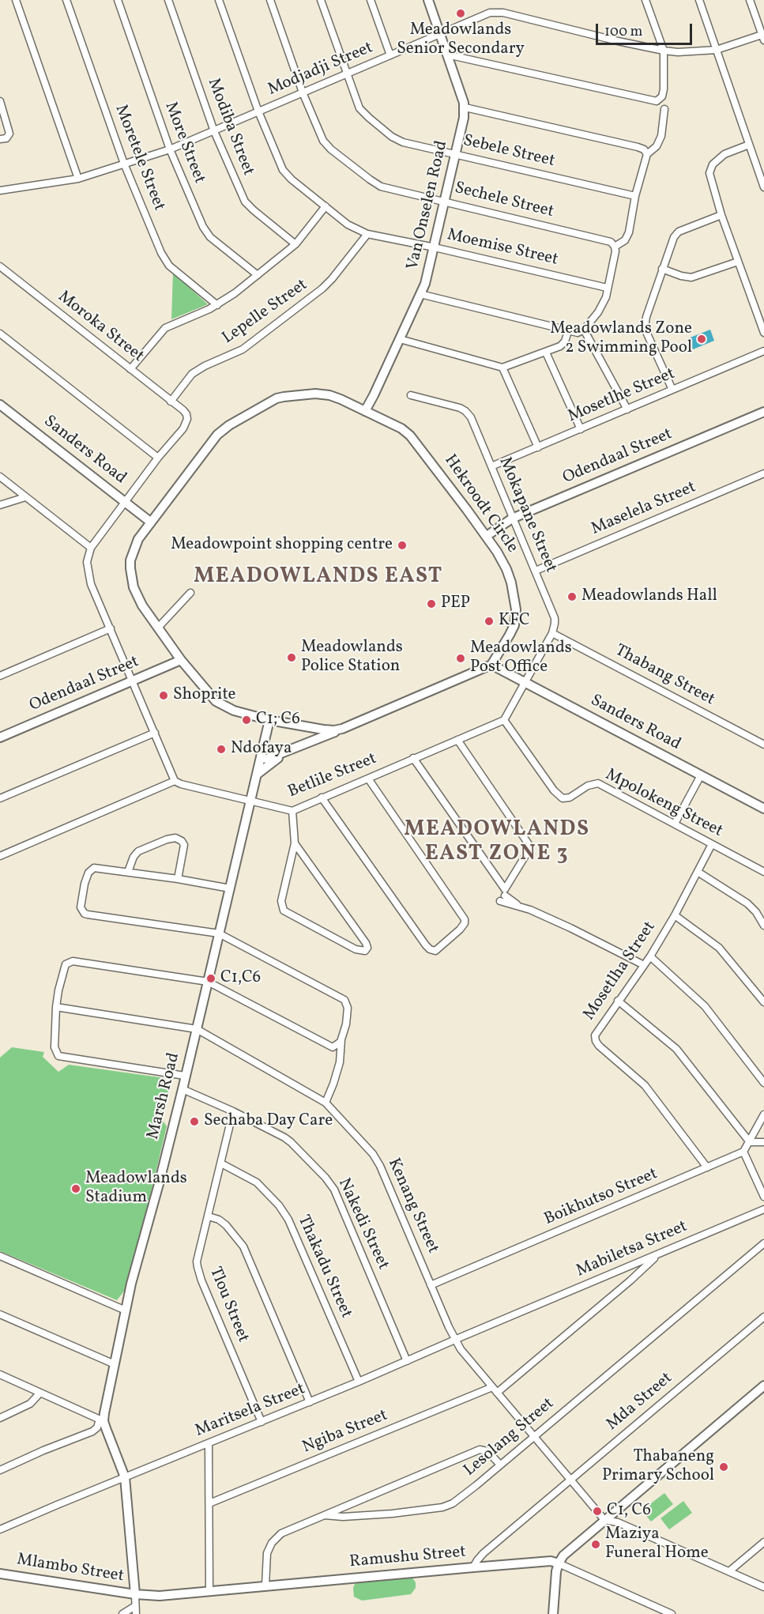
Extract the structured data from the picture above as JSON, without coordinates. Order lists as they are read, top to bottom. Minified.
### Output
{"streets":{"street":["Modjadji Street","Modiba Street","More Street","Sebele Street","Moretele Street","Sechele Street","Van Onselen Road","Moemise Street","Lepelle Street","Moroka Street","Mosetlhe Street","Sanders Road","Odendaal Street","Hekroodt Circle","Maselela Street","Mokapane Street","Thabang Street","Betlile Street","Mpolokeng Street","Mosetlha Street","Marsh Road","Boikhutso Street","Kenang Street","Nakedi Street","Mabiletsa Street","Thakadu Street","Tlou Street","Mda Street","Maritsela Street","Ngiba Street","Lesolang Street","Ramushu Street","Mlambo Street"]},"crossings":[["Modjadji Street","Modiba Street"],["Modjadji Street","More Street"],["Modjadji Street","Sebele Street"],["Modjadji Street","Moretele Street"],["Modjadji Street","Sechele Street"],["Modjadji Street","Moemise Street"],["Sebele Street","Van Onselen Road"],["Sechele Street","Van Onselen Road"],["Van Onselen Road","Moemise Street"],["Van Onselen Road","Hekroodt Circle"],["Moemise Street","Lepelle Street"],["Lepelle Street","Moroka Street"],["Mosetlhe Street","Mokapane Street"],["Sanders Road","Hekroodt Circle"],["Odendaal Street","Hekroodt Circle"],["Odendaal Street","Mokapane Street"],["Hekroodt Circle","Marsh Road"],["Maselela Street","Mokapane Street"],["Mokapane Street","Thabang Street"],["Betlile Street","Mpolokeng Street"],["Betlile Street","Marsh Road"],["Mpolokeng Street","Mosetlha Street"],["Mosetlha Street","Boikhutso Street"],["Marsh Road","Kenang Street"],["Marsh Road","Nakedi Street"],["Boikhutso Street","Kenang Street"],["Kenang Street","Mda Street"],["Kenang Street","Maritsela Street"],["Kenang Street","Ngiba Street"],["Kenang Street","Lesolang Street"],["Nakedi Street","Tlou Street"],["Nakedi Street","Maritsela Street"],["Mabiletsa Street","Maritsela Street"],["Mabiletsa Street","Ngiba Street"],["Thakadu Street","Tlou Street"],["Thakadu Street","Maritsela Street"],["Tlou Street","Maritsela Street"],["Mda Street","Ramushu Street"],["Lesolang Street","Ramushu Street"],["Ramushu Street","Mlambo Street"]],"districts":["MEADOWLANDS EAST","MEADOWLANDS EAST ZONE 3"],"places":["Meadowlands Senior Secondary","Meadowlands Zone 2 Swimming Pool","Meadowpoint shopping centre","Meadowlands Hall","PEP","KFC","Meadowlands Police Station","Meadowlands Post Office","Shoprite","C1; C6","Ndofaya","C1,C6","Sechaba Day Care","Meadowlands Stadium","Thabaneng Primary School","C1, C6","Maziya Funeral Home"],"scale_bar":"100 m"}
